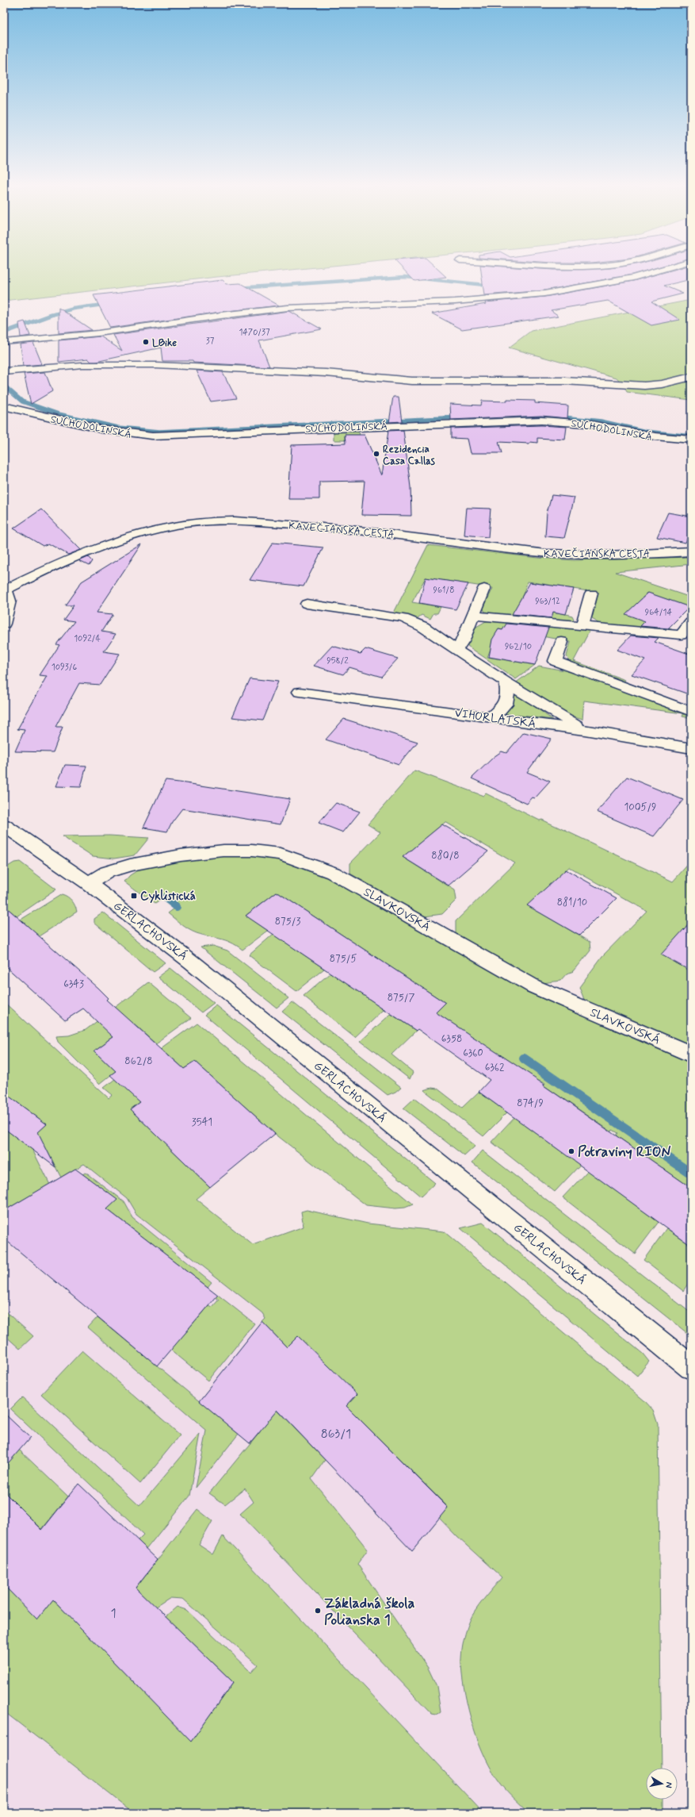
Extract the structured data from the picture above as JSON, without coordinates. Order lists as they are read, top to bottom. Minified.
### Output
{"streets":{"street":["SUCHODOLINSKÁ","KAVEČIANSKA CESTA","VIHORLATSKÁ","SLAVKOVSKÁ","GERLACHOVSKÁ"]},"crossings":[["SLAVKOVSKÁ","GERLACHOVSKÁ"]],"places":{"other":["LBike","Rezidencia Casa Callas","Potraviny RION","Základná škola Polianska 1"],"transit":["Cyklistická"]},"house_numbers":["1470/37","37","961/8","963/12","964/14","1092/4","962/10","958/2","1093/6","1005/9","880/8","881/10","875/3","875/5","6343","875/7","6358","6360","862/8","6362","874/9","3541","863/1","1"],"north":"right"}
